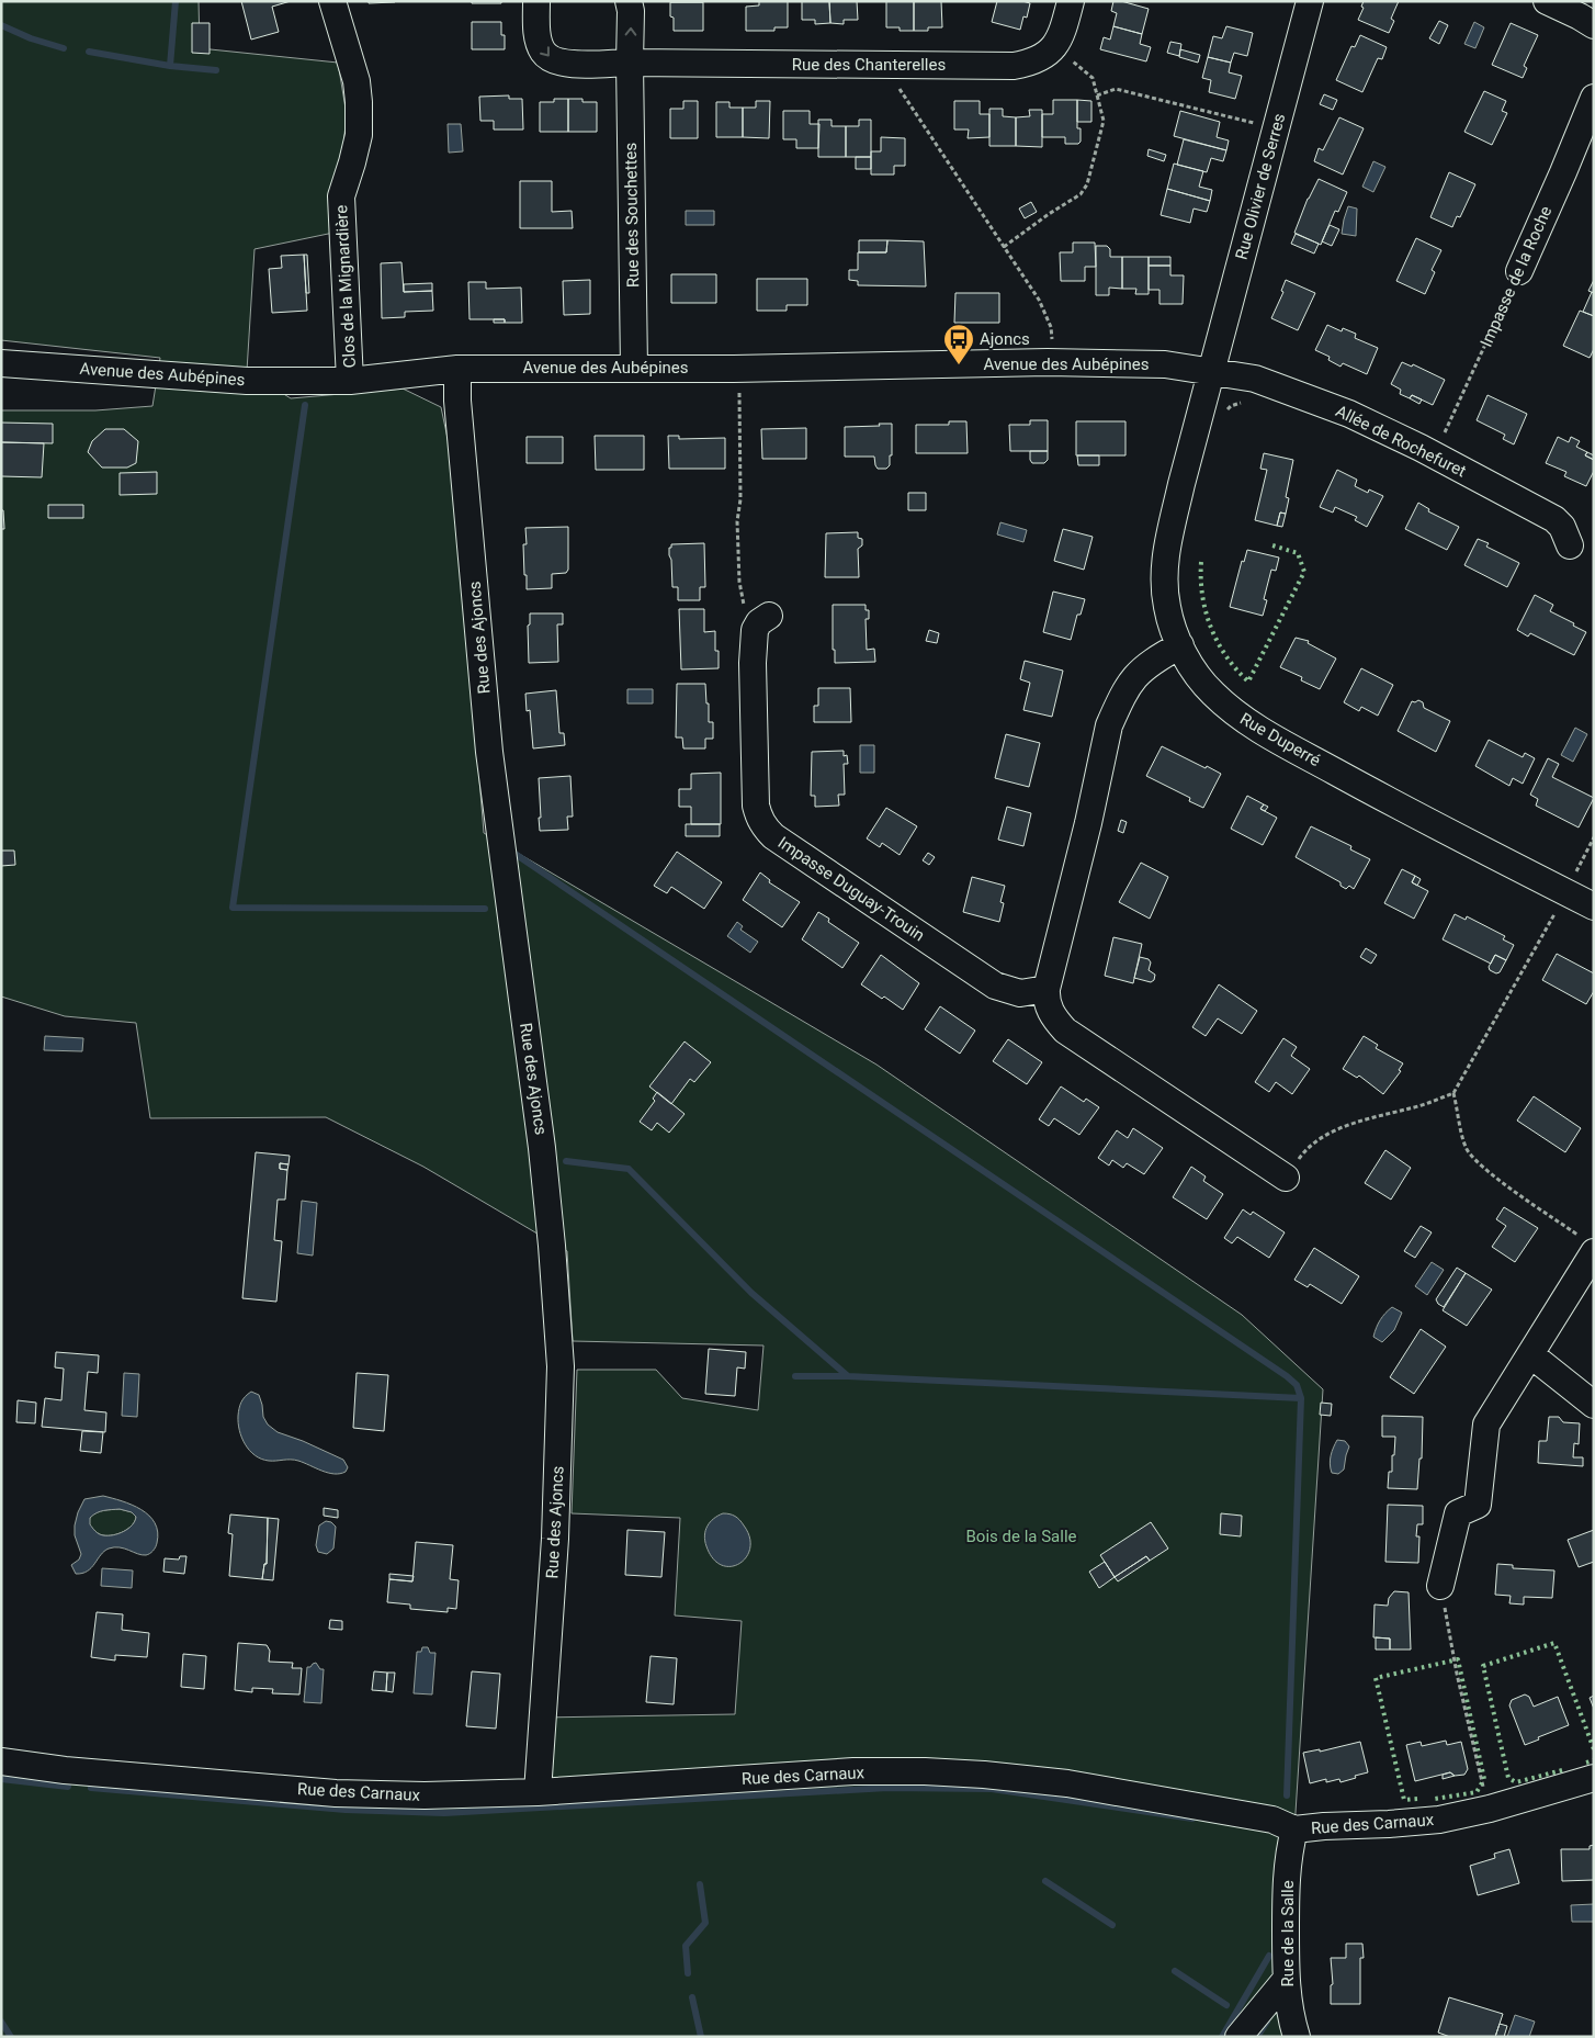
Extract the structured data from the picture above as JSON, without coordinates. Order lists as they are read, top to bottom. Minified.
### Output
{"streets":{"street":["Rue des Chanterelles","Rue Olivier de Serres","Rue des Souchettes","Impasse de la Roche","Clos de la Mignardière","Avenue des Aubépines","Allée de Rochefuret","Rue des Ajoncs","Rue Duperré","Impasse Duguay-Trouin","Rue des Carnaux","Rue de la Salle"]},"crossings":[["Rue des Chanterelles","Rue des Souchettes"],["Rue Olivier de Serres","Avenue des Aubépines"],["Rue Olivier de Serres","Allée de Rochefuret"],["Rue Olivier de Serres","Rue Duperré"],["Rue des Souchettes","Avenue des Aubépines"],["Impasse de la Roche","Allée de Rochefuret"],["Clos de la Mignardière","Avenue des Aubépines"],["Avenue des Aubépines","Allée de Rochefuret"],["Avenue des Aubépines","Rue des Ajoncs"],["Avenue des Aubépines","Rue Duperré"],["Allée de Rochefuret","Rue Duperré"],["Rue des Ajoncs","Rue des Carnaux"],["Rue des Carnaux","Rue de la Salle"]],"parks":["Bois de la Salle"],"places":{"bus stop":["Ajoncs"]}}
